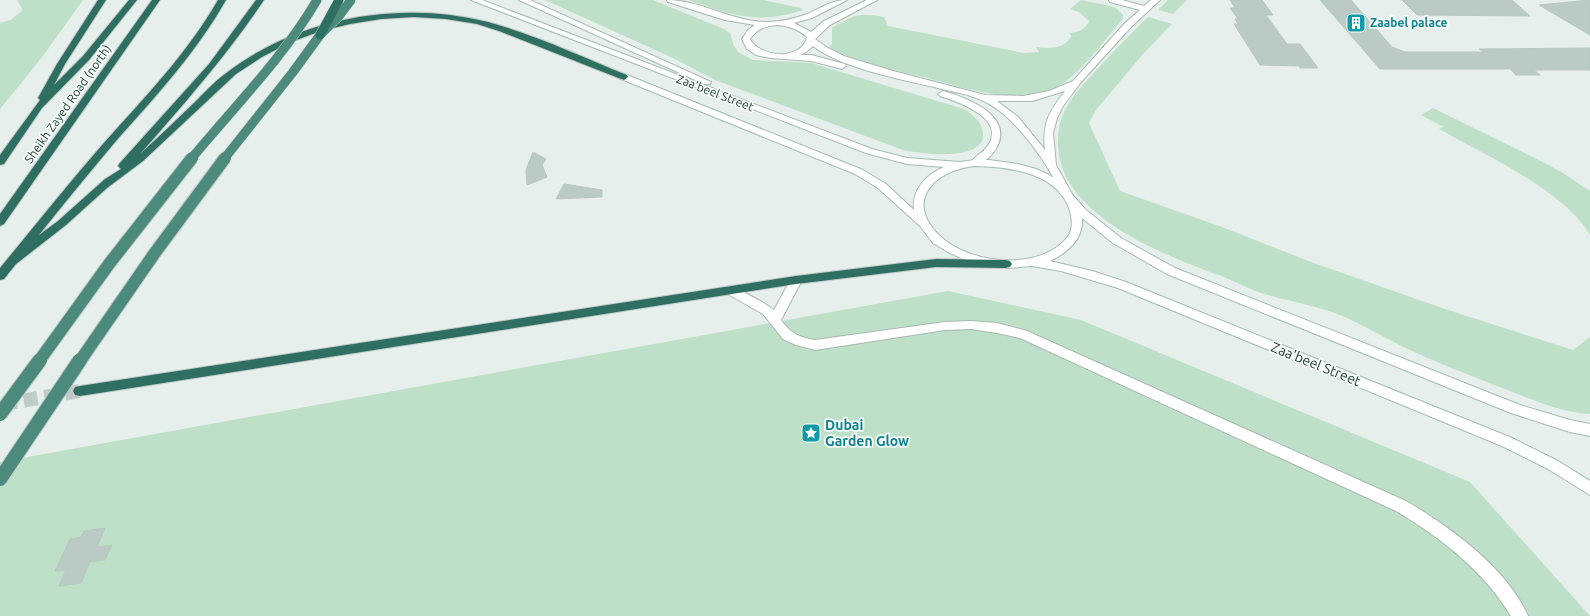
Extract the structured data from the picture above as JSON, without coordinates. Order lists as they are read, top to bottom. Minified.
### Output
{"streets":{"highway":["Sheikh Zayed Road (north)"],"main road":["Zaa'beel Street"]},"places":{"building":["Zaabel palace"],"place":["Dubai Garden Glow"]}}
